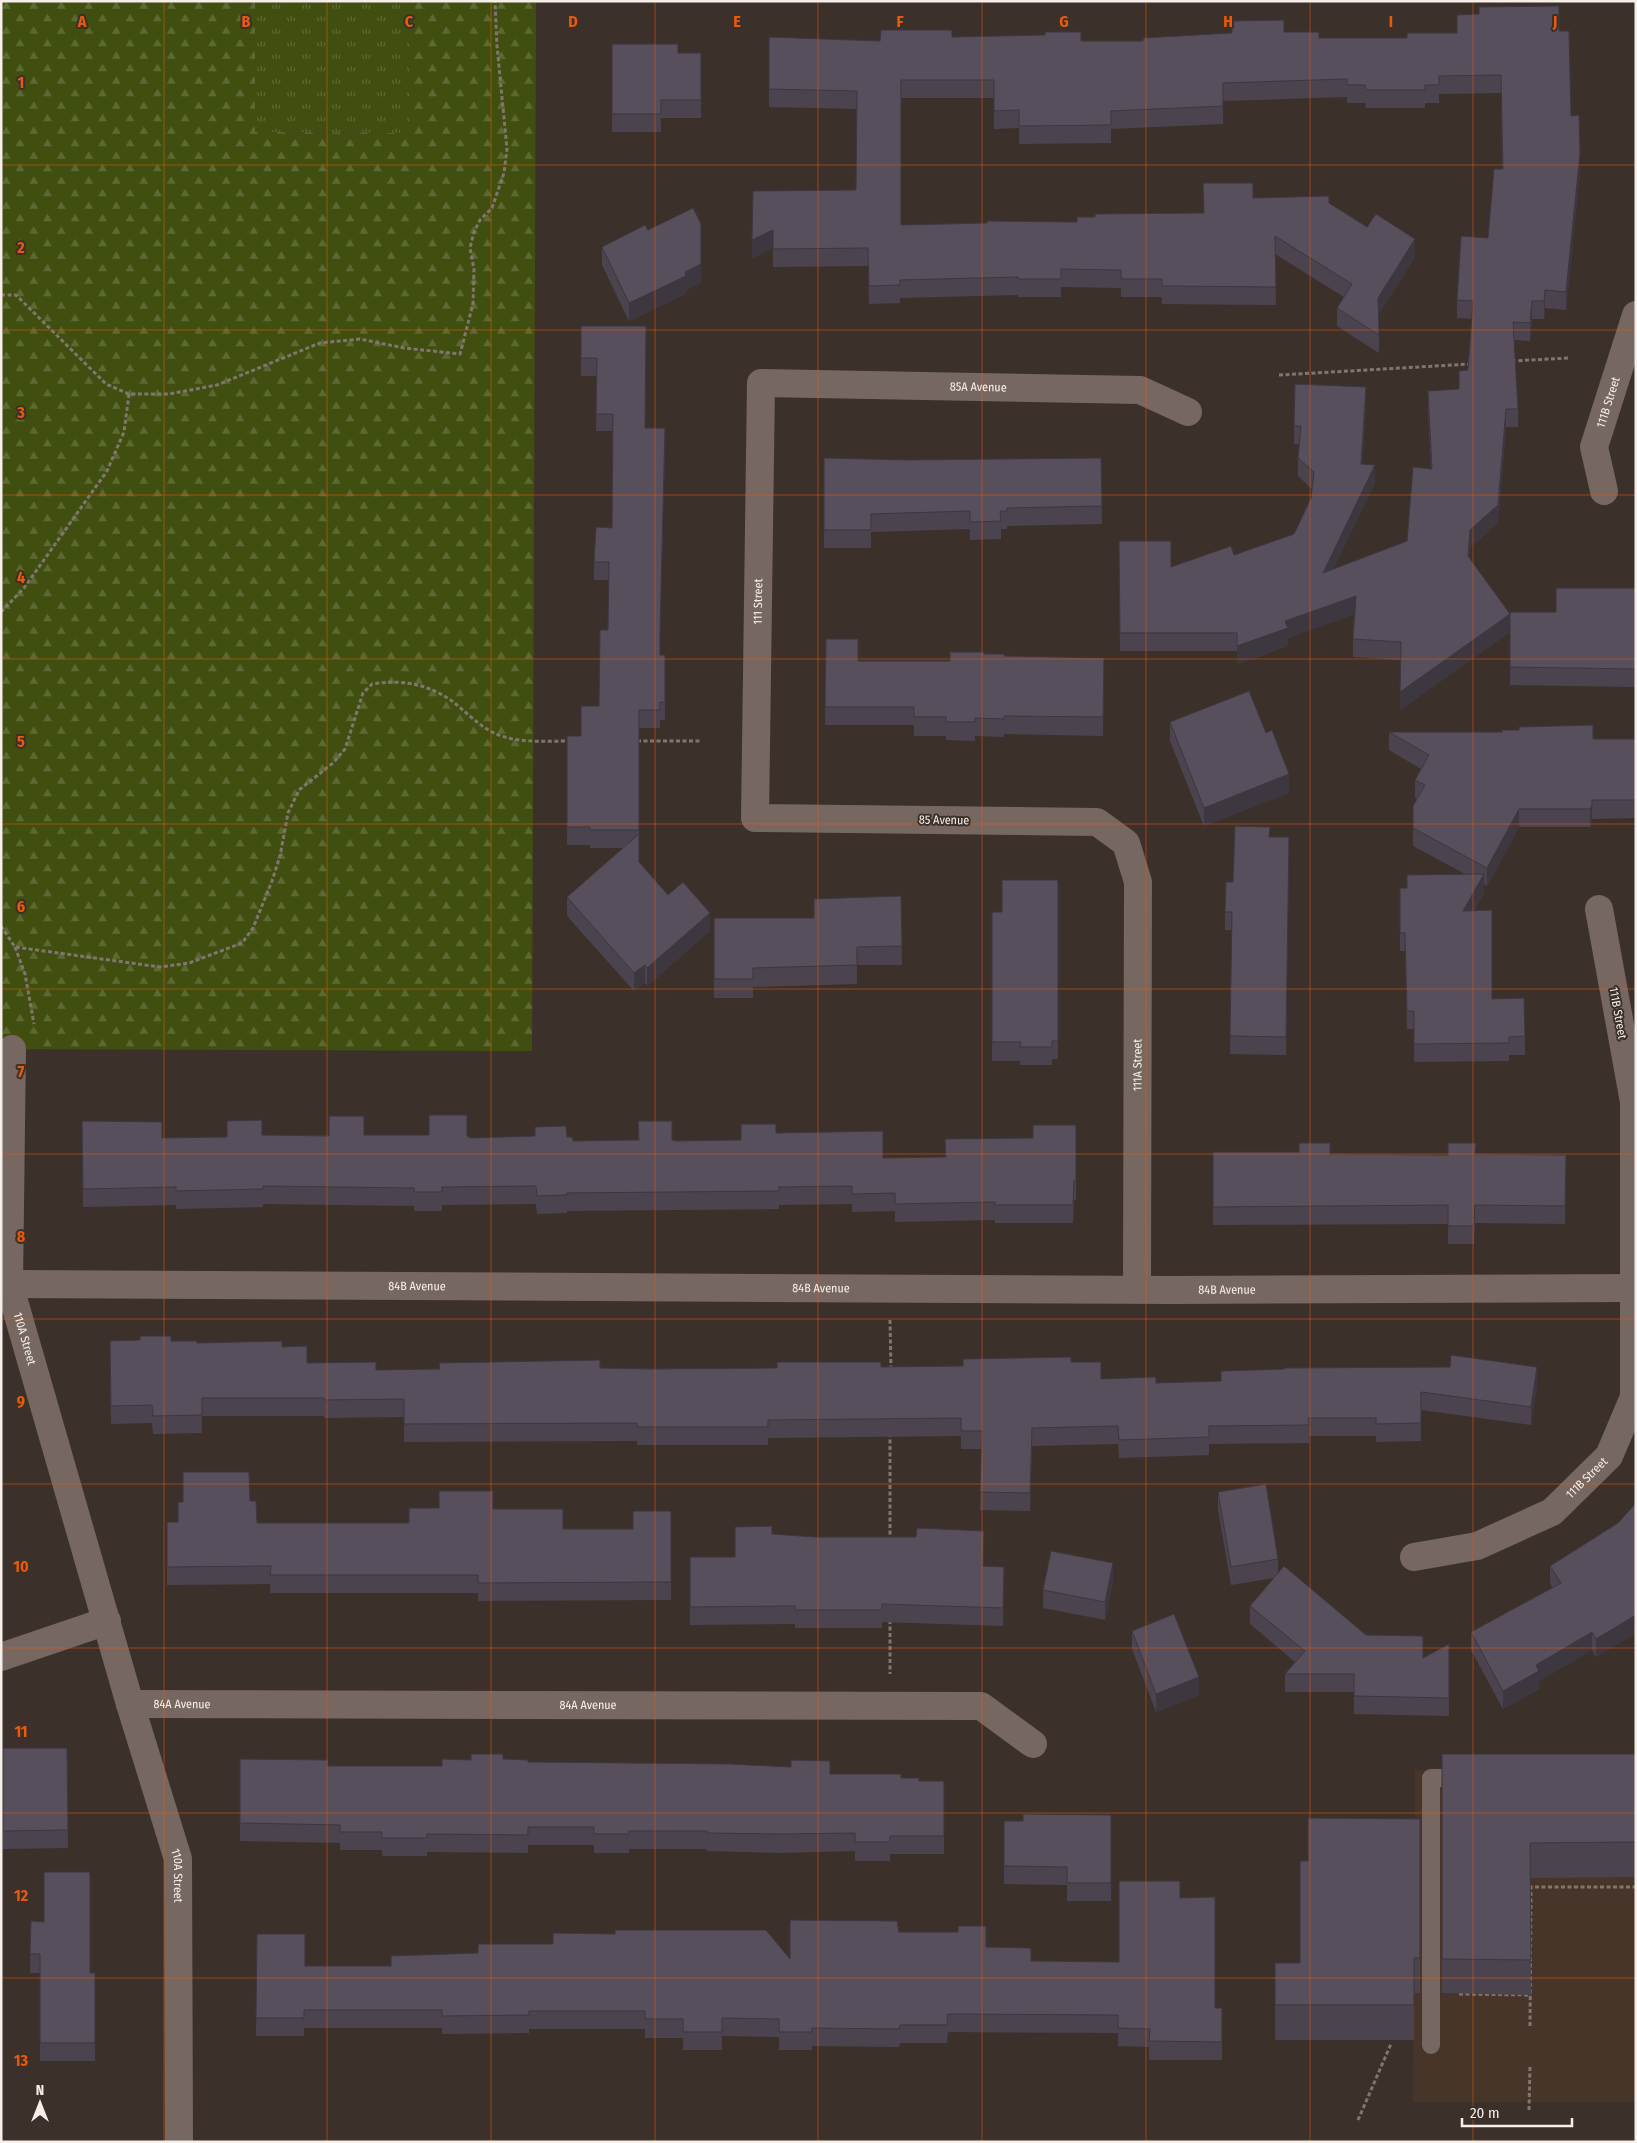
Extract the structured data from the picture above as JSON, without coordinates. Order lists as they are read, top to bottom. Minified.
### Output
{"streets":{"street":["85A Avenue","111B Street","111 Street","85 Avenue","111A Street","84B Avenue","110A Street","84A Avenue"]},"crossings":[["85A Avenue","111 Street"],["111B Street","84B Avenue"],["111 Street","85 Avenue"],["85 Avenue","111A Street"],["111A Street","84B Avenue"],["84B Avenue","110A Street"],["110A Street","84A Avenue"]],"scale_bar":"20 m","north":"top","grid":{"columns":["A","B","C","D","E","F","G","H","I","J"],"rows":["1","2","3","4","5","6","7","8","9","10","11","12","13"]}}
